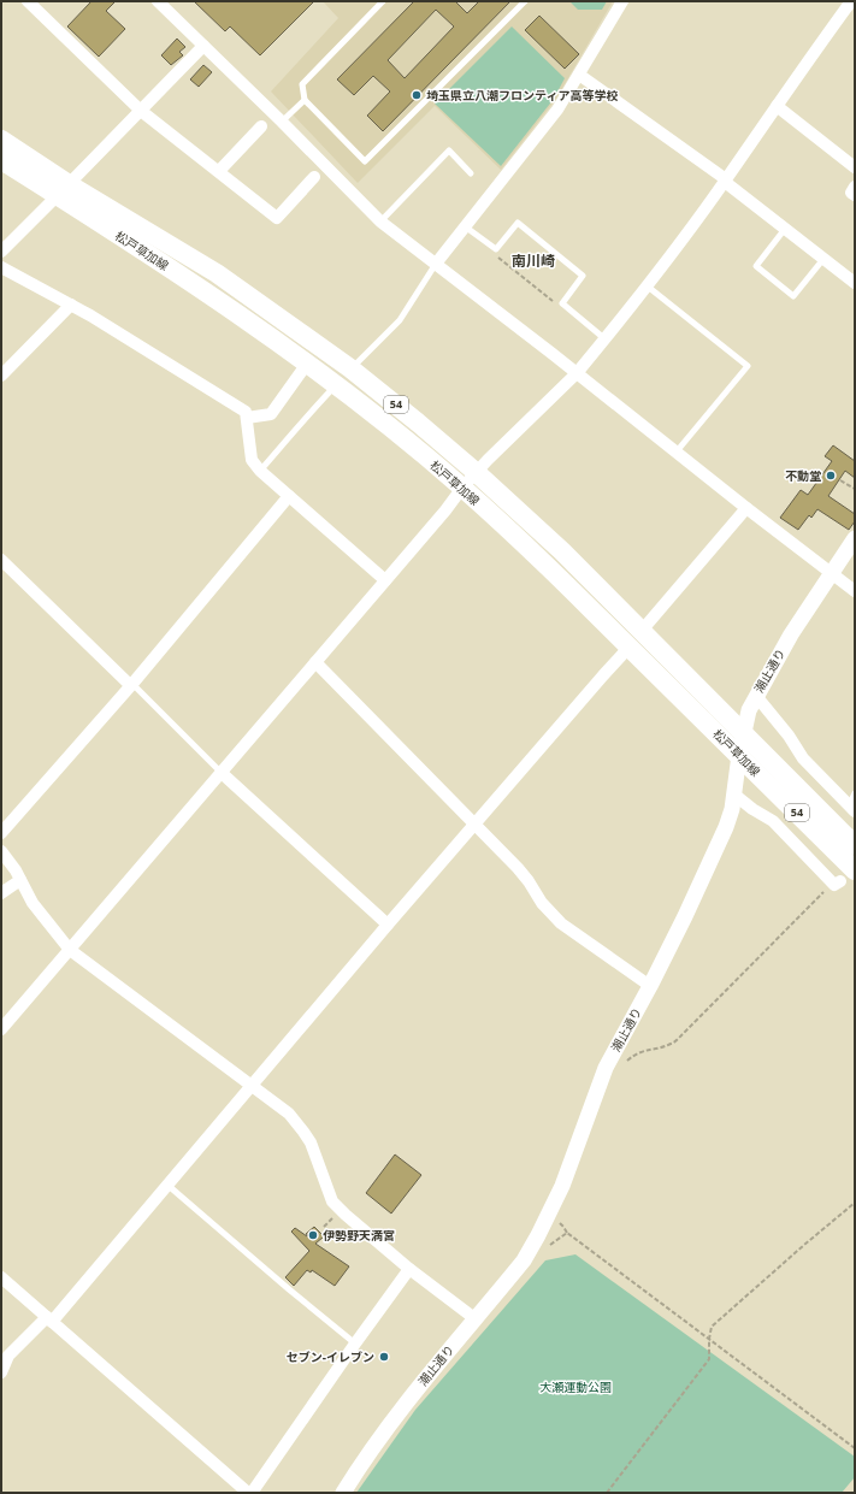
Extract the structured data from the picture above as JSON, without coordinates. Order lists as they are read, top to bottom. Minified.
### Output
{"streets":{"main road":["松戸草加線","54"],"street":["潮止通り"]},"crossings":[["松戸草加線","潮止通り"]],"districts":["南川崎"],"parks":["大瀬運動公園"],"places":["埼玉県立八潮フロンティア高等学校","不動堂","伊勢野天満宮","セブン-イレブン"]}
